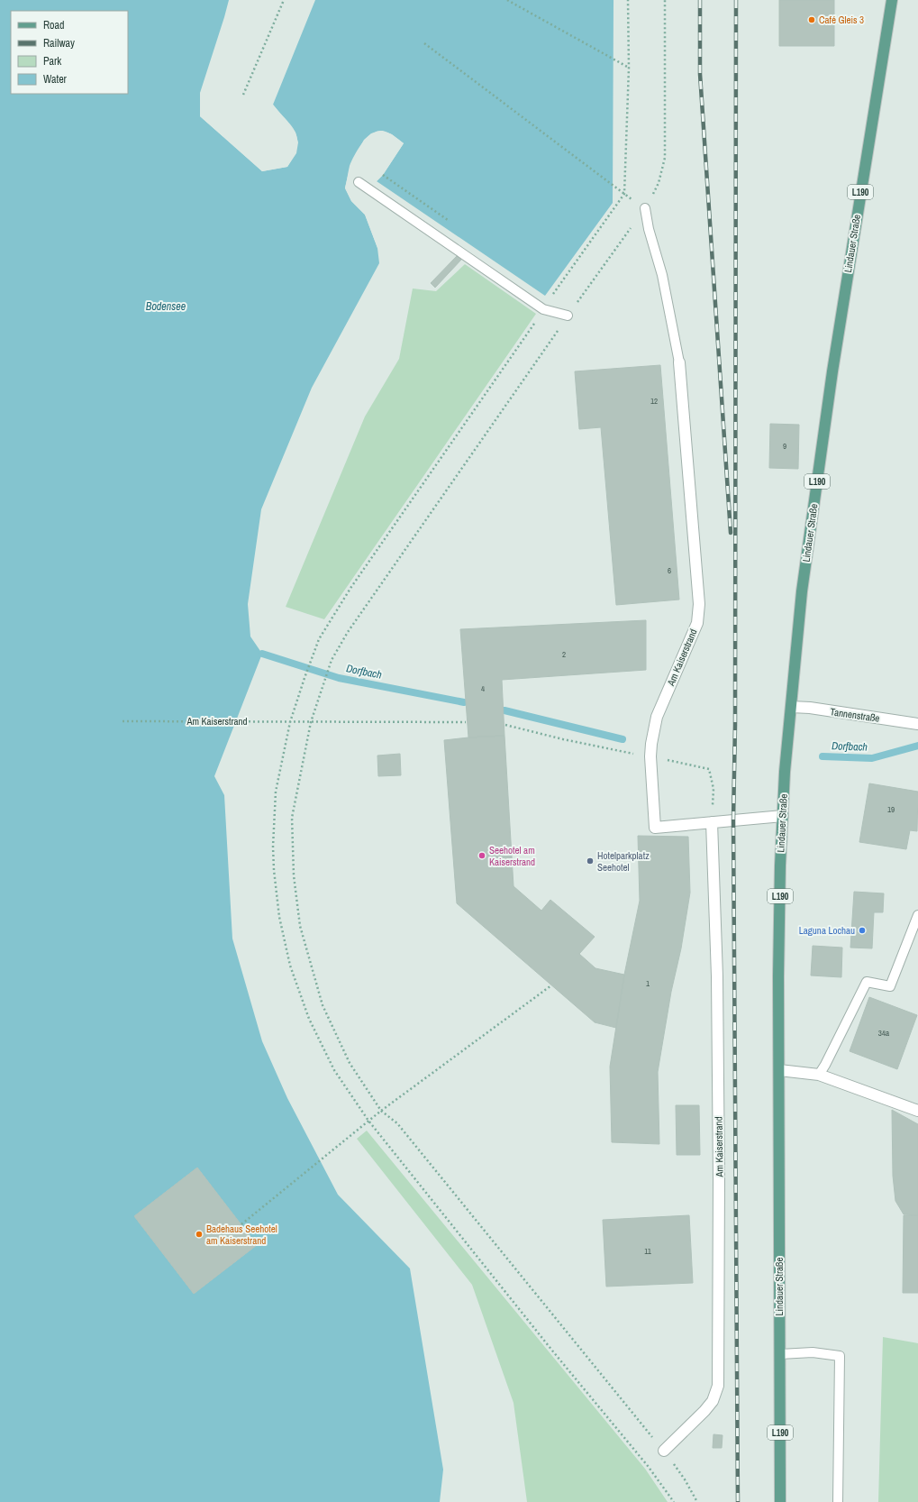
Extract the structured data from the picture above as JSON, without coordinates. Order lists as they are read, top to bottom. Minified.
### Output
{"streets":{"main road":["L190","Lindauer Straße"],"street":["Am Kaiserstrand","Tannenstraße"]},"crossings":[["Lindauer Straße","Am Kaiserstrand"],["Lindauer Straße","Tannenstraße"]],"water":["Bodensee","Dorfbach"],"places":["Café Gleis 3","Seehotel am Kaiserstrand","Hotelparkplatz Seehotel","Laguna Lochau","Badehaus Seehotel am Kaiserstrand"],"house_numbers":["12","9","6","2","4","19","1","34a","11"],"legend":["Road","Railway","Park","Water"]}
